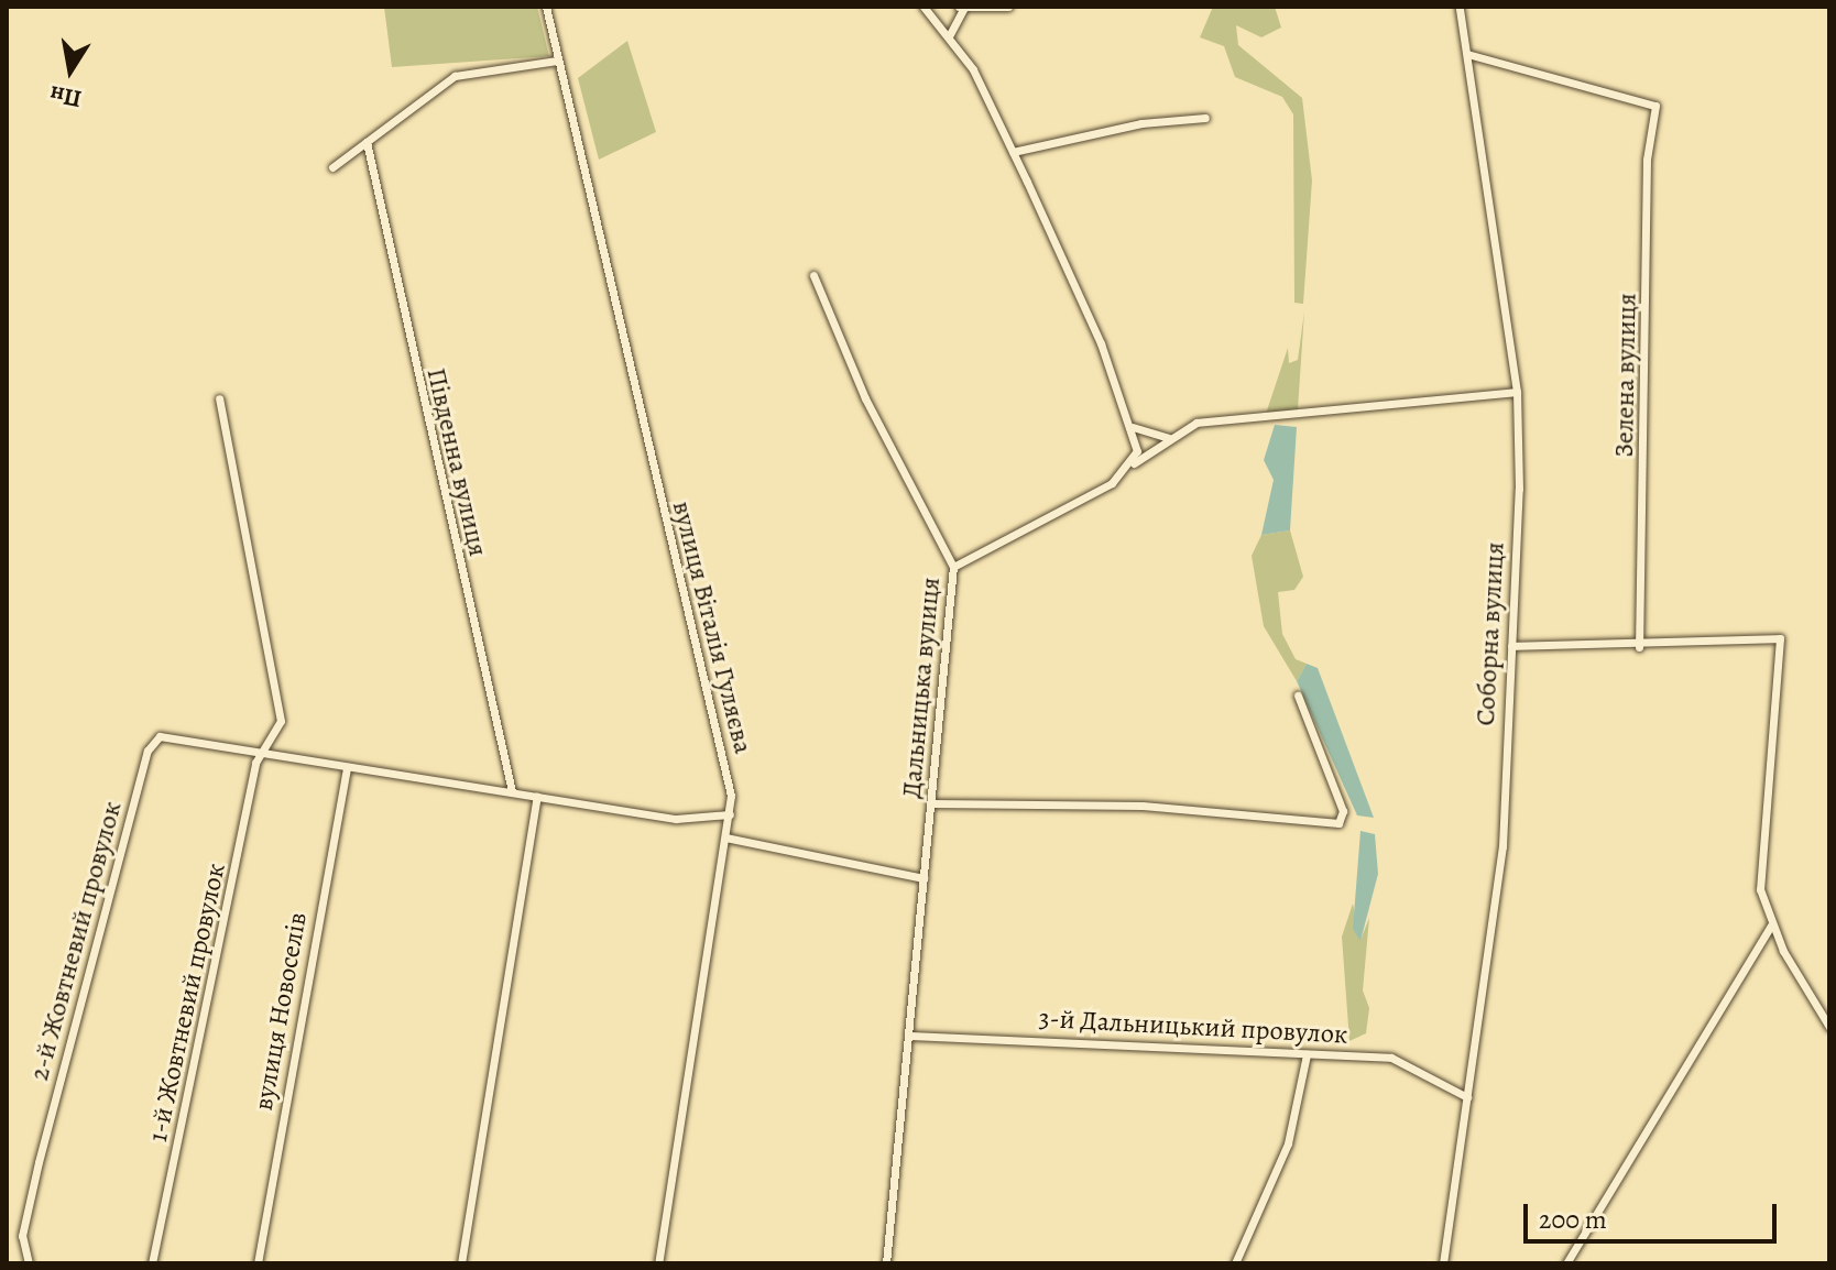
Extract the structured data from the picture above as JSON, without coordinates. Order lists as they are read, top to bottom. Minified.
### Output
{"streets":{"street":["Зелена вулиця","Південна вулиця","вулиця Віталія Гуляєва","Соборна вулиця","Дальницька вулиця","2-й Жовтневий провулок","1-й Жовтневий провулок","вулиця Новоселів","3-й Дальницький провулок"]},"crossings":[["Зелена вулиця","Соборна вулиця"],["Соборна вулиця","Дальницька вулиця"],["Соборна вулиця","3-й Дальницький провулок"],["Дальницька вулиця","3-й Дальницький провулок"],["2-й Жовтневий провулок","1-й Жовтневий провулок"]],"scale_bar":"200 m","north":"bottom"}
